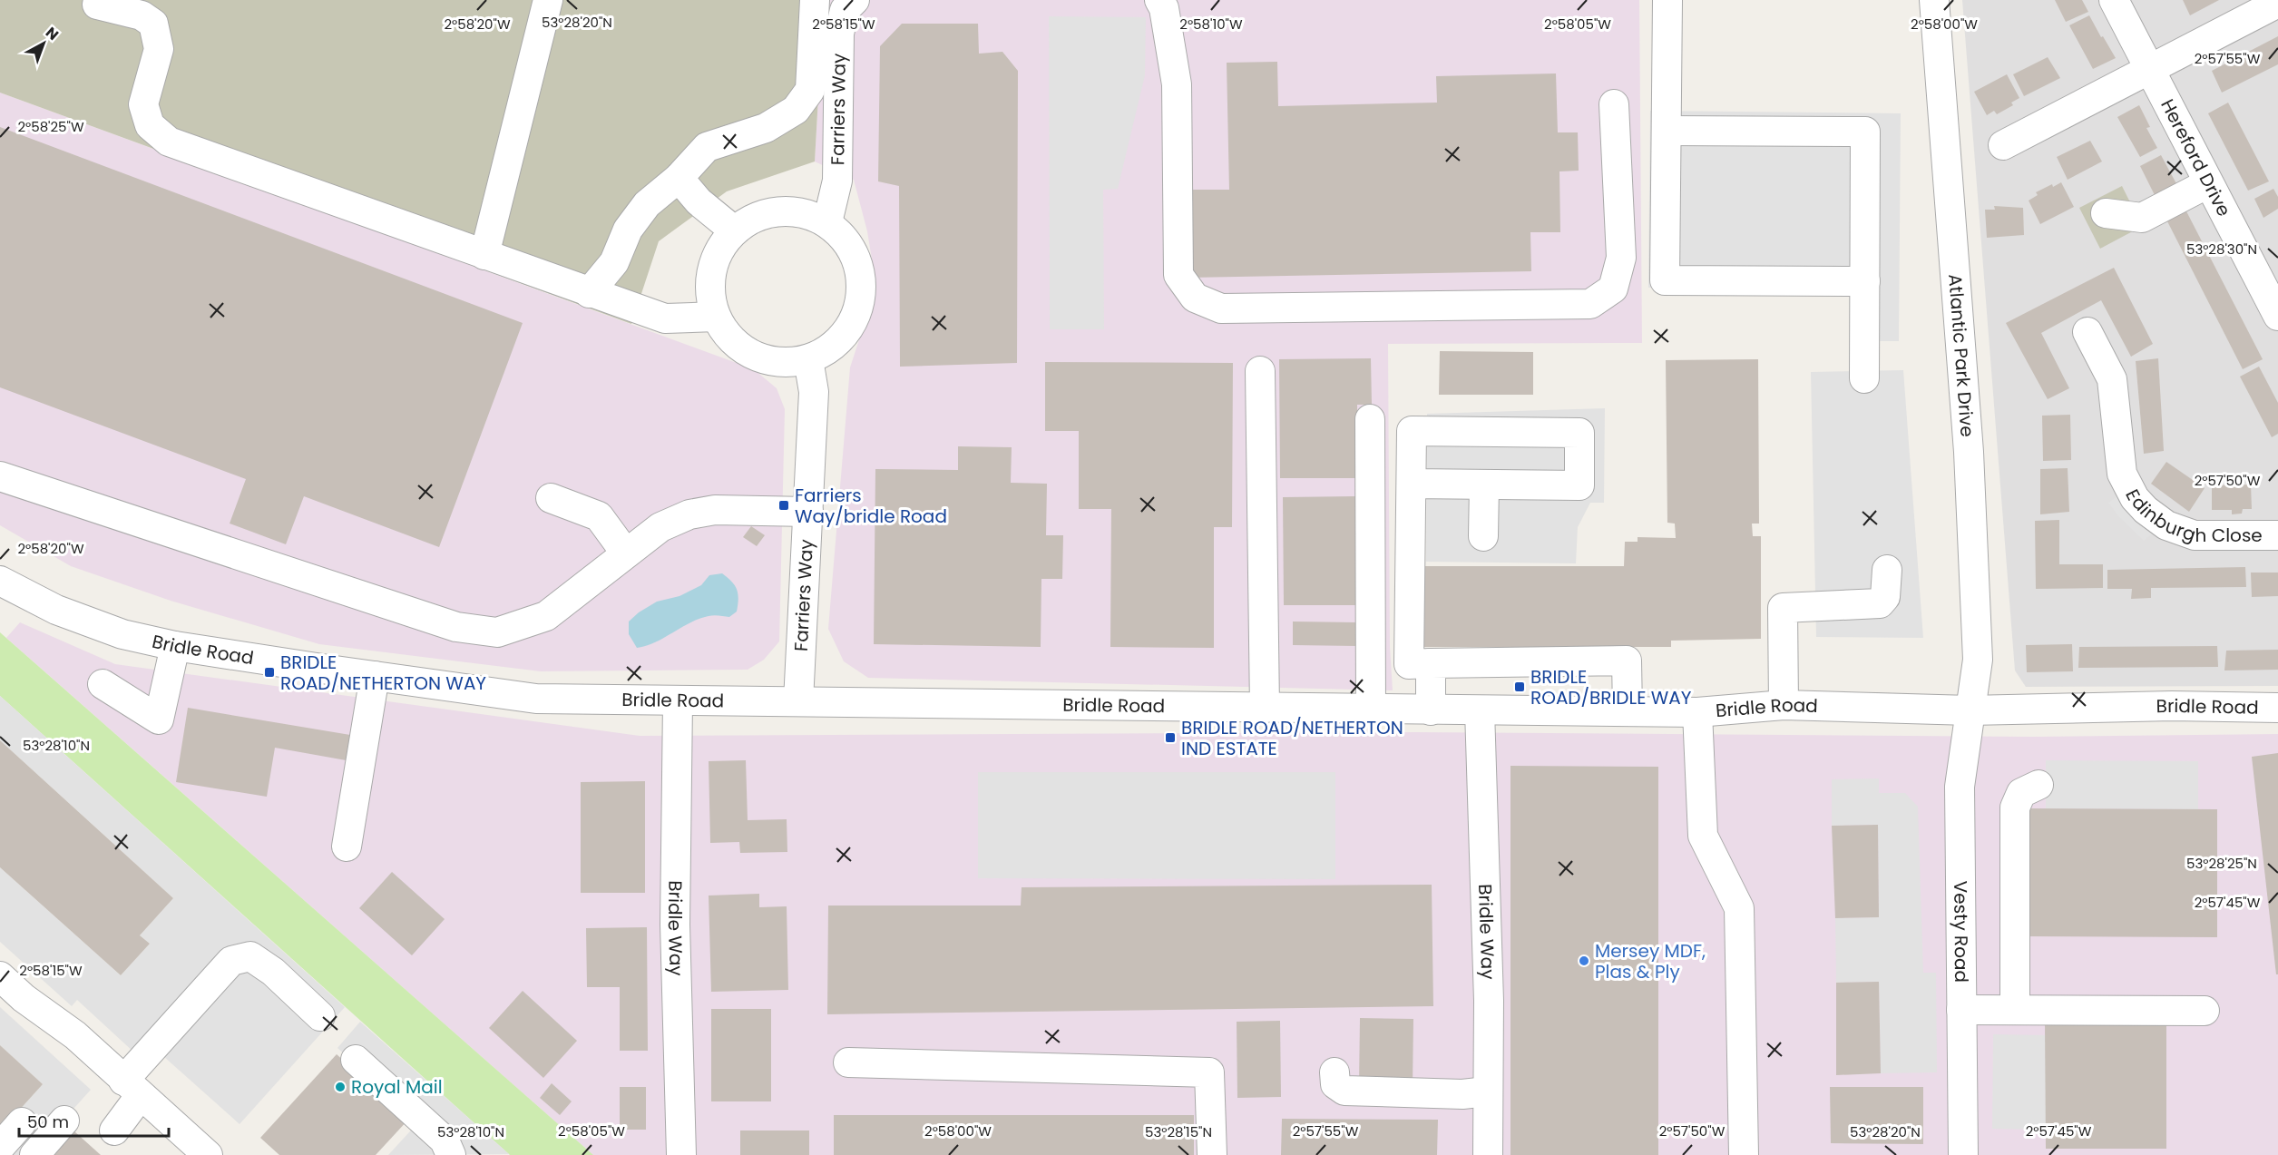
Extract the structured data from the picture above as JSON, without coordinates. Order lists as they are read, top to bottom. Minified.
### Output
{"streets":{"street":["Farriers Way","Hereford Drive","Atlantic Park Drive","Edinburgh Close","Bridle Road","Bridle Way","Vesty Road"]},"crossings":[["Farriers Way","Bridle Road"],["Atlantic Park Drive","Bridle Road"],["Atlantic Park Drive","Vesty Road"],["Bridle Road","Bridle Way"],["Bridle Road","Vesty Road"]],"places":{"transit":["Farriers Way/bridle Road","BRIDLE ROAD/NETHERTON WAY","BRIDLE ROAD/BRIDLE WAY","BRIDLE ROAD/NETHERTON IND ESTATE"],"other":["Mersey MDF, Plas & Ply","Royal Mail"]},"scale_bar":"50 m","north":"top right","coordinates":["53°28'20\"N","2°58'20\"W","2°58'15\"W","2°58'10\"W","2°58'05\"W","2°58'00\"W","2°57'55\"W","2°58'25\"W","53°28'30\"N","2°57'50\"W","53°28'10\"N","53°28'25\"N","2°57'45\"W","53°28'15\"N"]}
